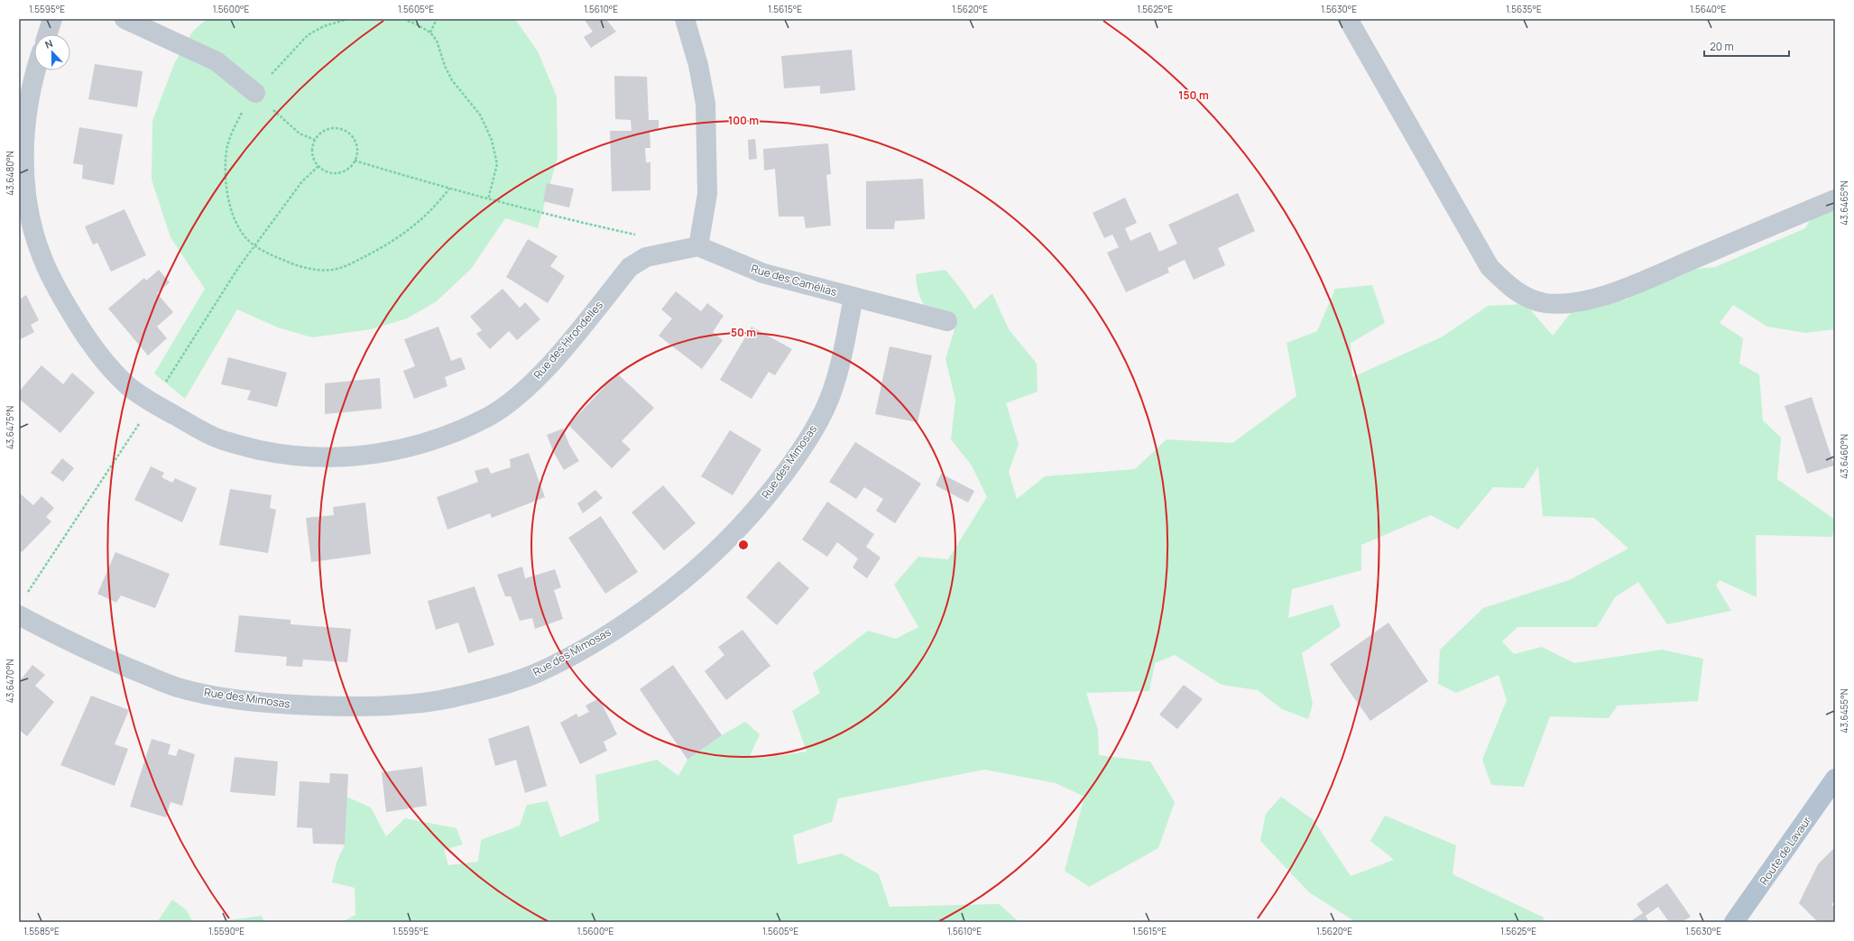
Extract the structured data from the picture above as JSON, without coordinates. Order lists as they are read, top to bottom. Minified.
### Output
{"streets":{"main road":["Route de Lavaur"],"street":["Rue des Camélias","Rue des Hirondelles","Rue des Mimosas"]},"crossings":[["Rue des Camélias","Rue des Hirondelles"],["Rue des Camélias","Rue des Mimosas"]],"scale_bar":"20 m","north":"top","coordinates":["1.5595°E","1.5600°E","1.5605°E","1.5610°E","1.5615°E","1.5620°E","1.5625°E","1.5630°E","1.5635°E","1.5640°E","43.6480°N","43.6465°N","43.6475°N","43.6460°N","43.6470°N","43.6455°N","1.5585°E","1.5590°E"],"rings":["150 m","100 m","50 m"]}
